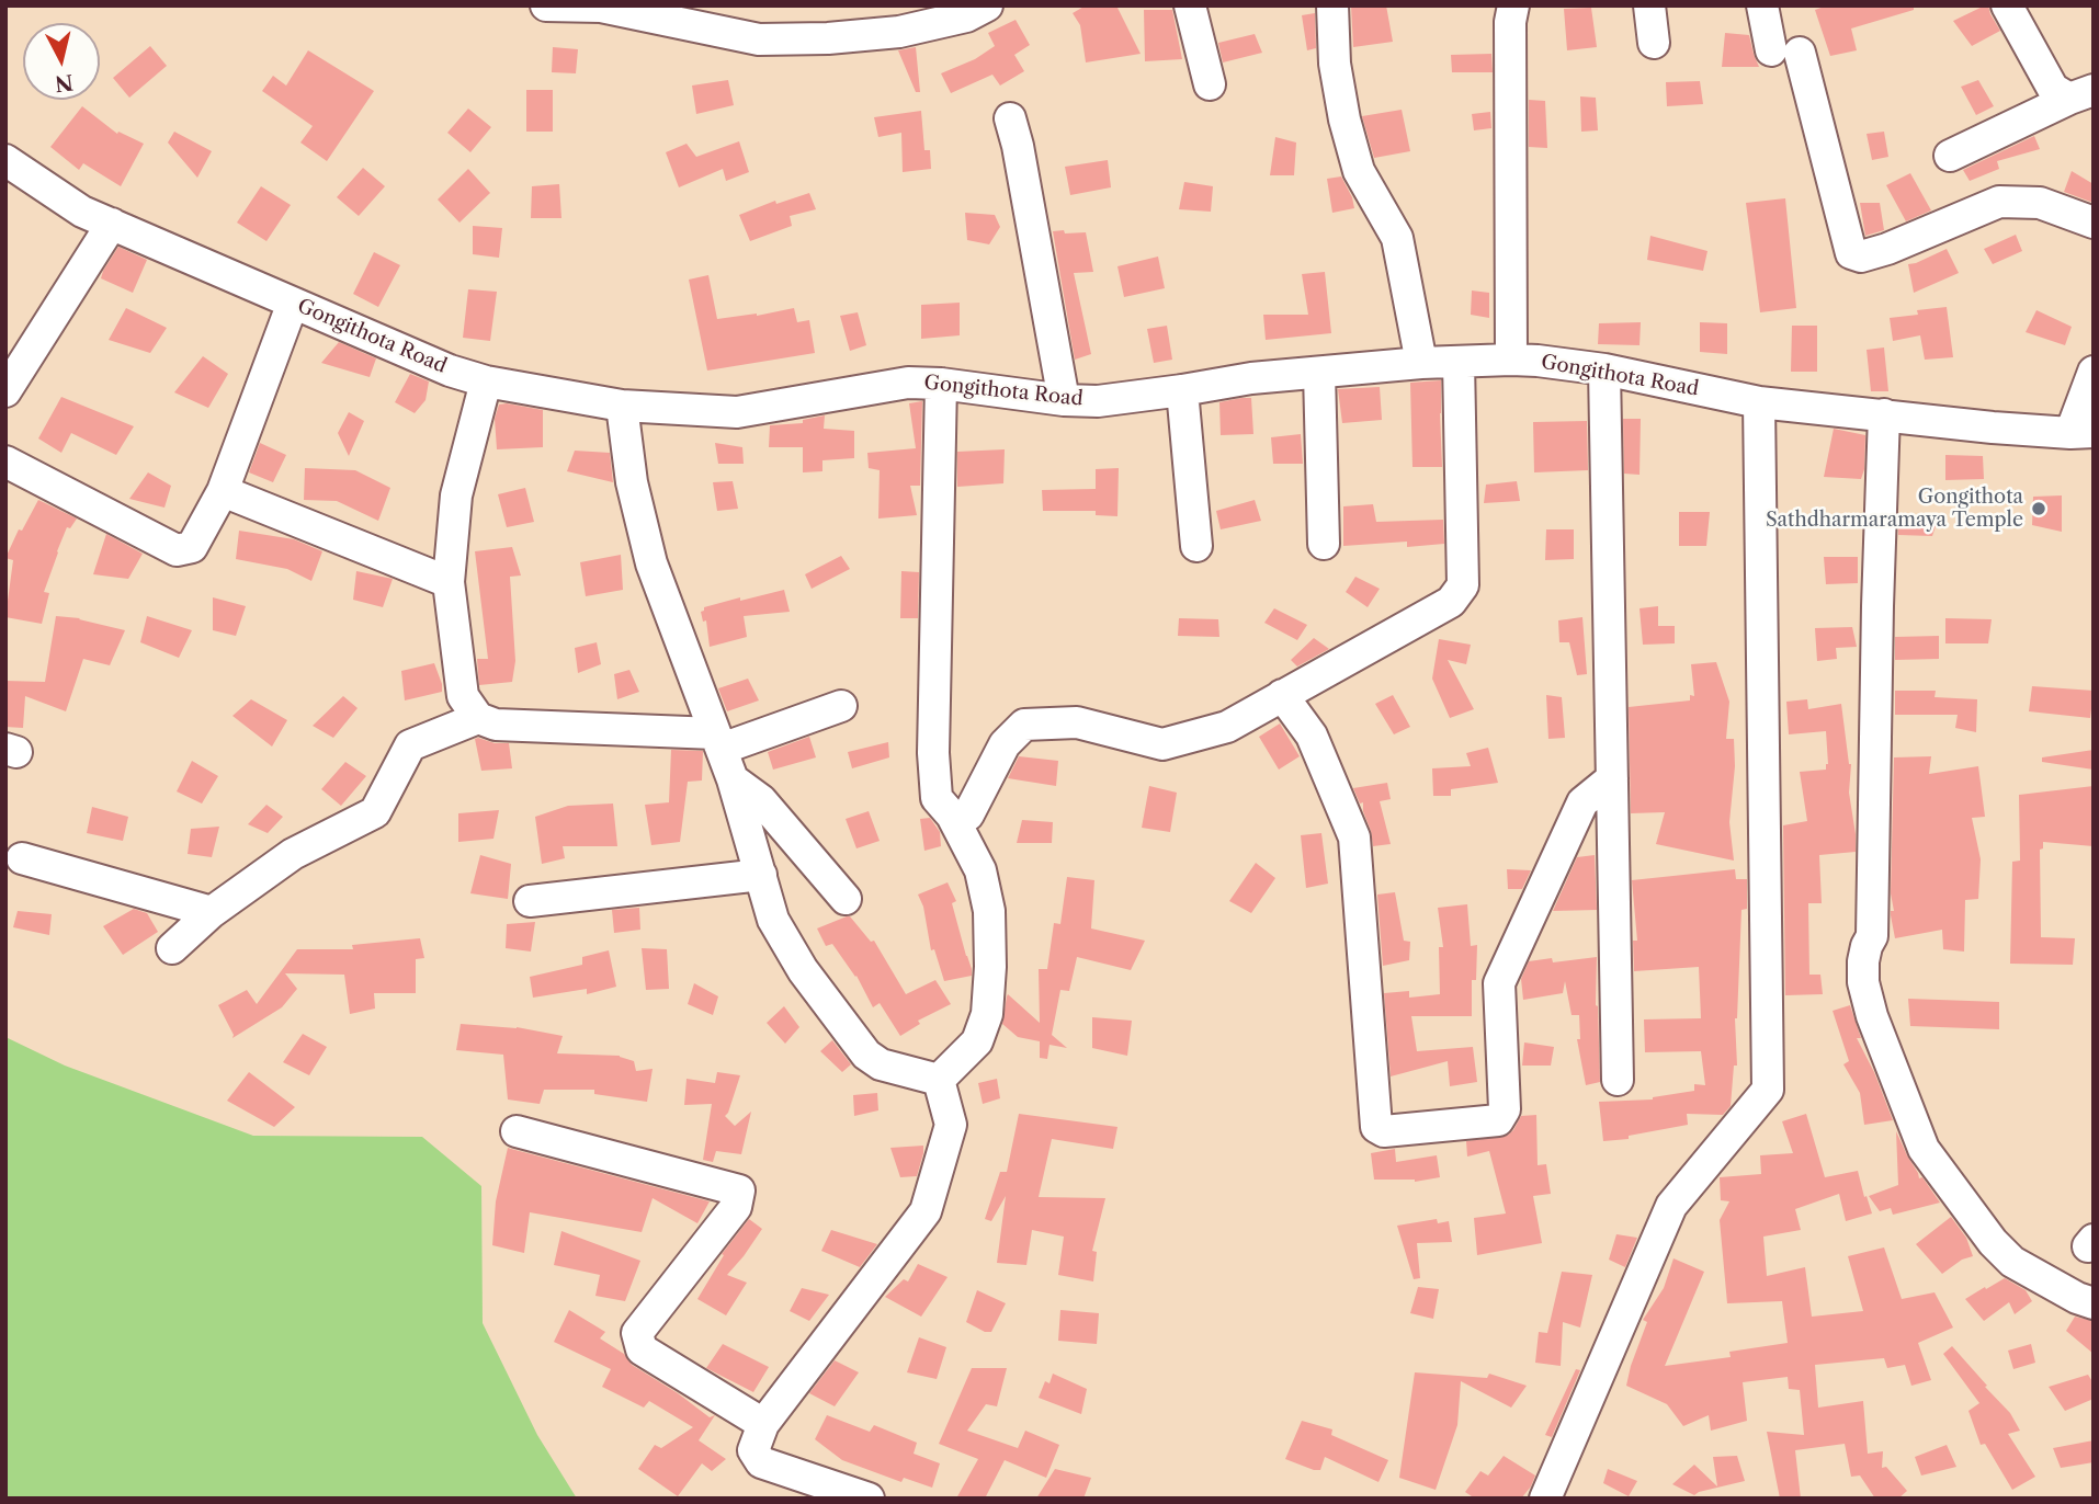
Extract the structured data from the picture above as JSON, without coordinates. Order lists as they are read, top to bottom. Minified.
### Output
{"streets":{"street":["Gongithota Road"]},"places":["Gongithota Sathdharmaramaya Temple"],"north":"bottom"}
